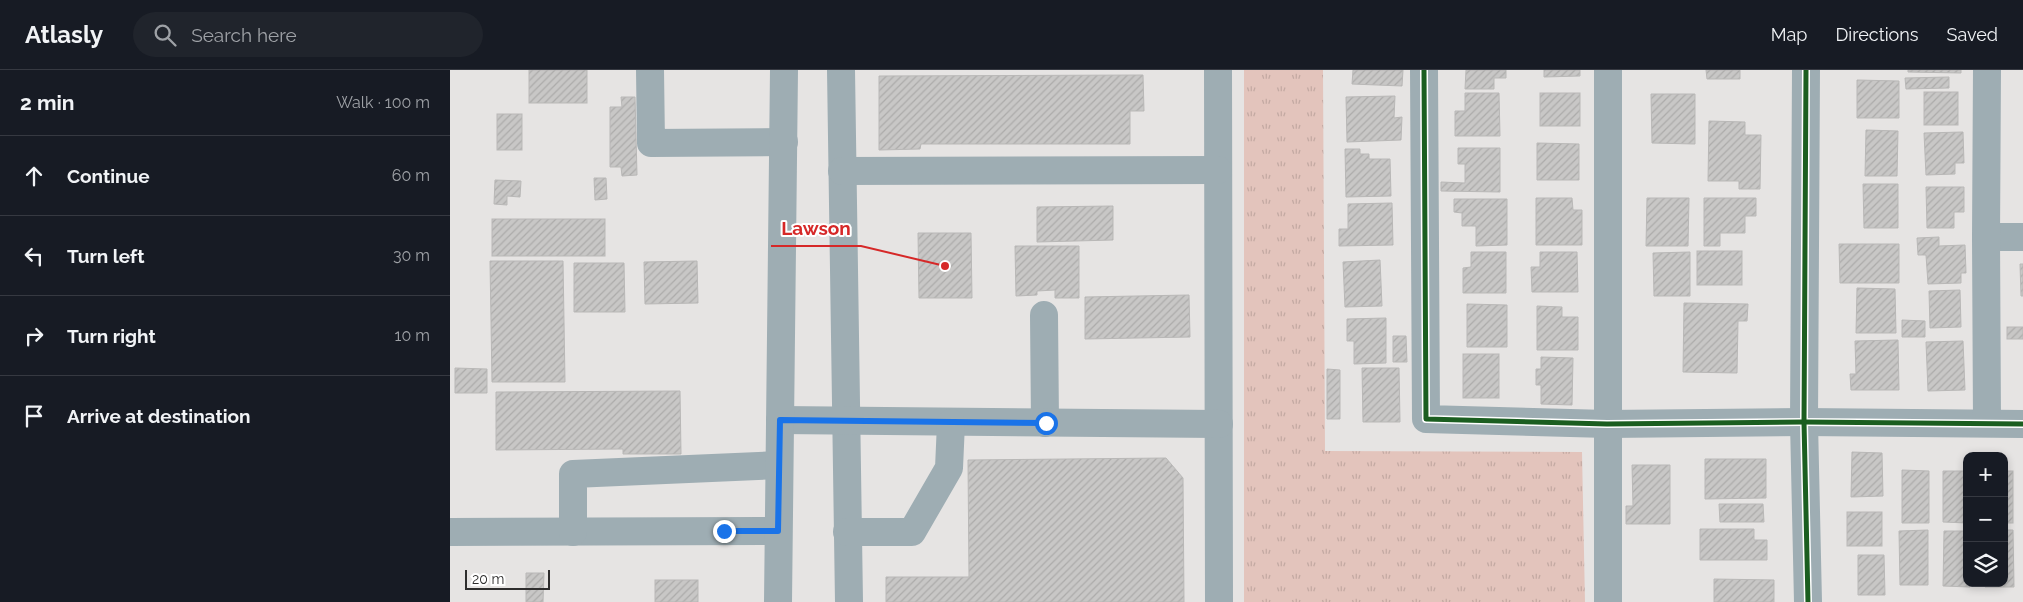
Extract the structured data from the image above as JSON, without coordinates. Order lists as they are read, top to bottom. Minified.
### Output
{"places":["Lawson"],"scale_bar":"20 m","page":{"header":"Atlasly","search":"Search here","nav":["Map","Directions","Saved"],"heading":["2 min","Walk · 100 m"],"list":[["Continue","60 m"],["Turn left","30 m"],["Turn right","10 m"],"Arrive at destination"],"map_buttons":["+","−"],"scale":"20 m"}}
